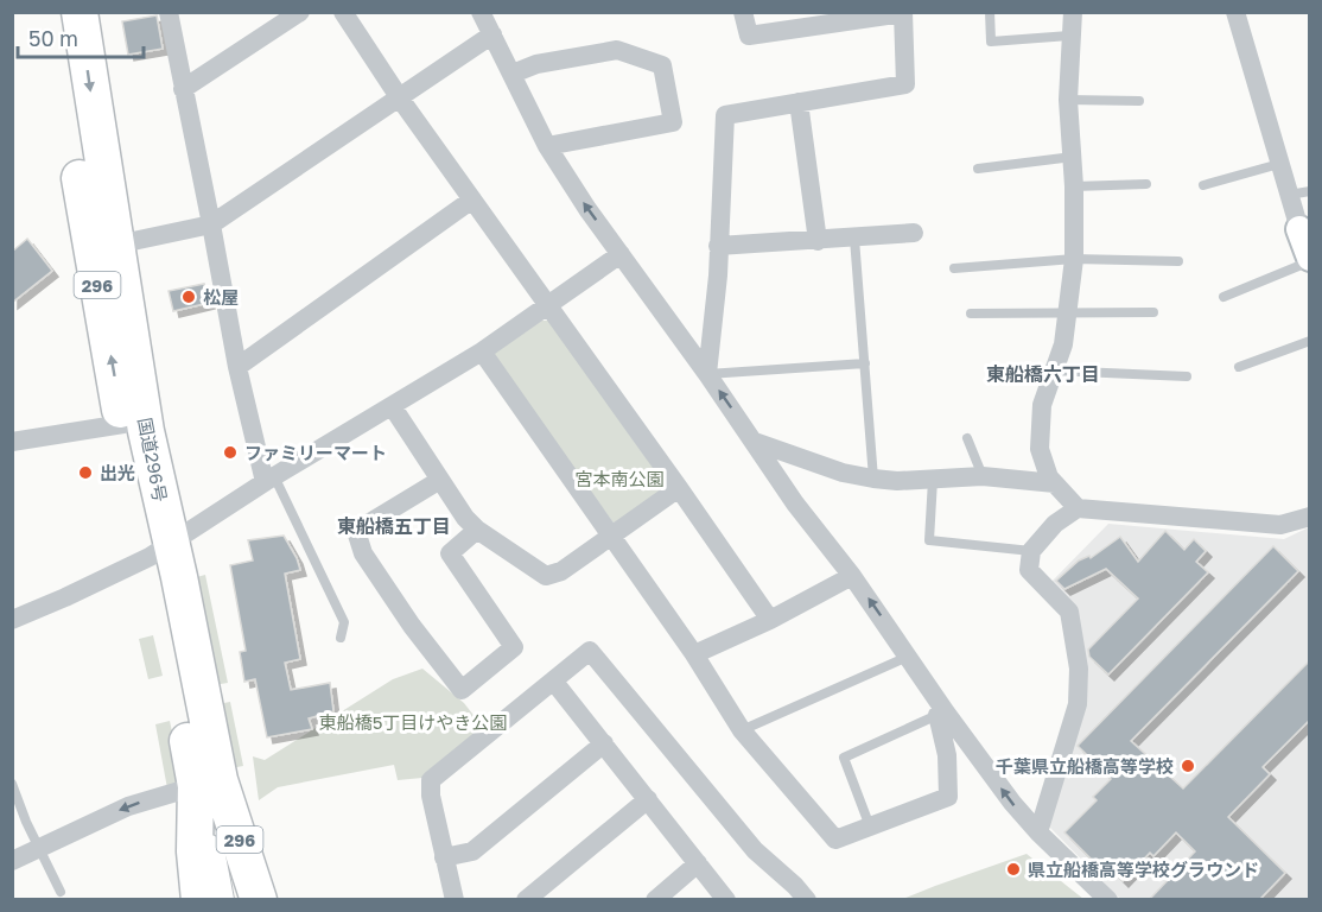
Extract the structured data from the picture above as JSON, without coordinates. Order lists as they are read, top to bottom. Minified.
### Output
{"streets":{"highway":["296","国道296号"]},"districts":["東船橋六丁目","東船橋五丁目"],"parks":["宮本南公園","東船橋5丁目けやき公園"],"places":["松屋","ファミリーマート","出光","千葉県立船橋高等学校","県立船橋高等学校グラウンド"],"scale_bar":"50 m"}
